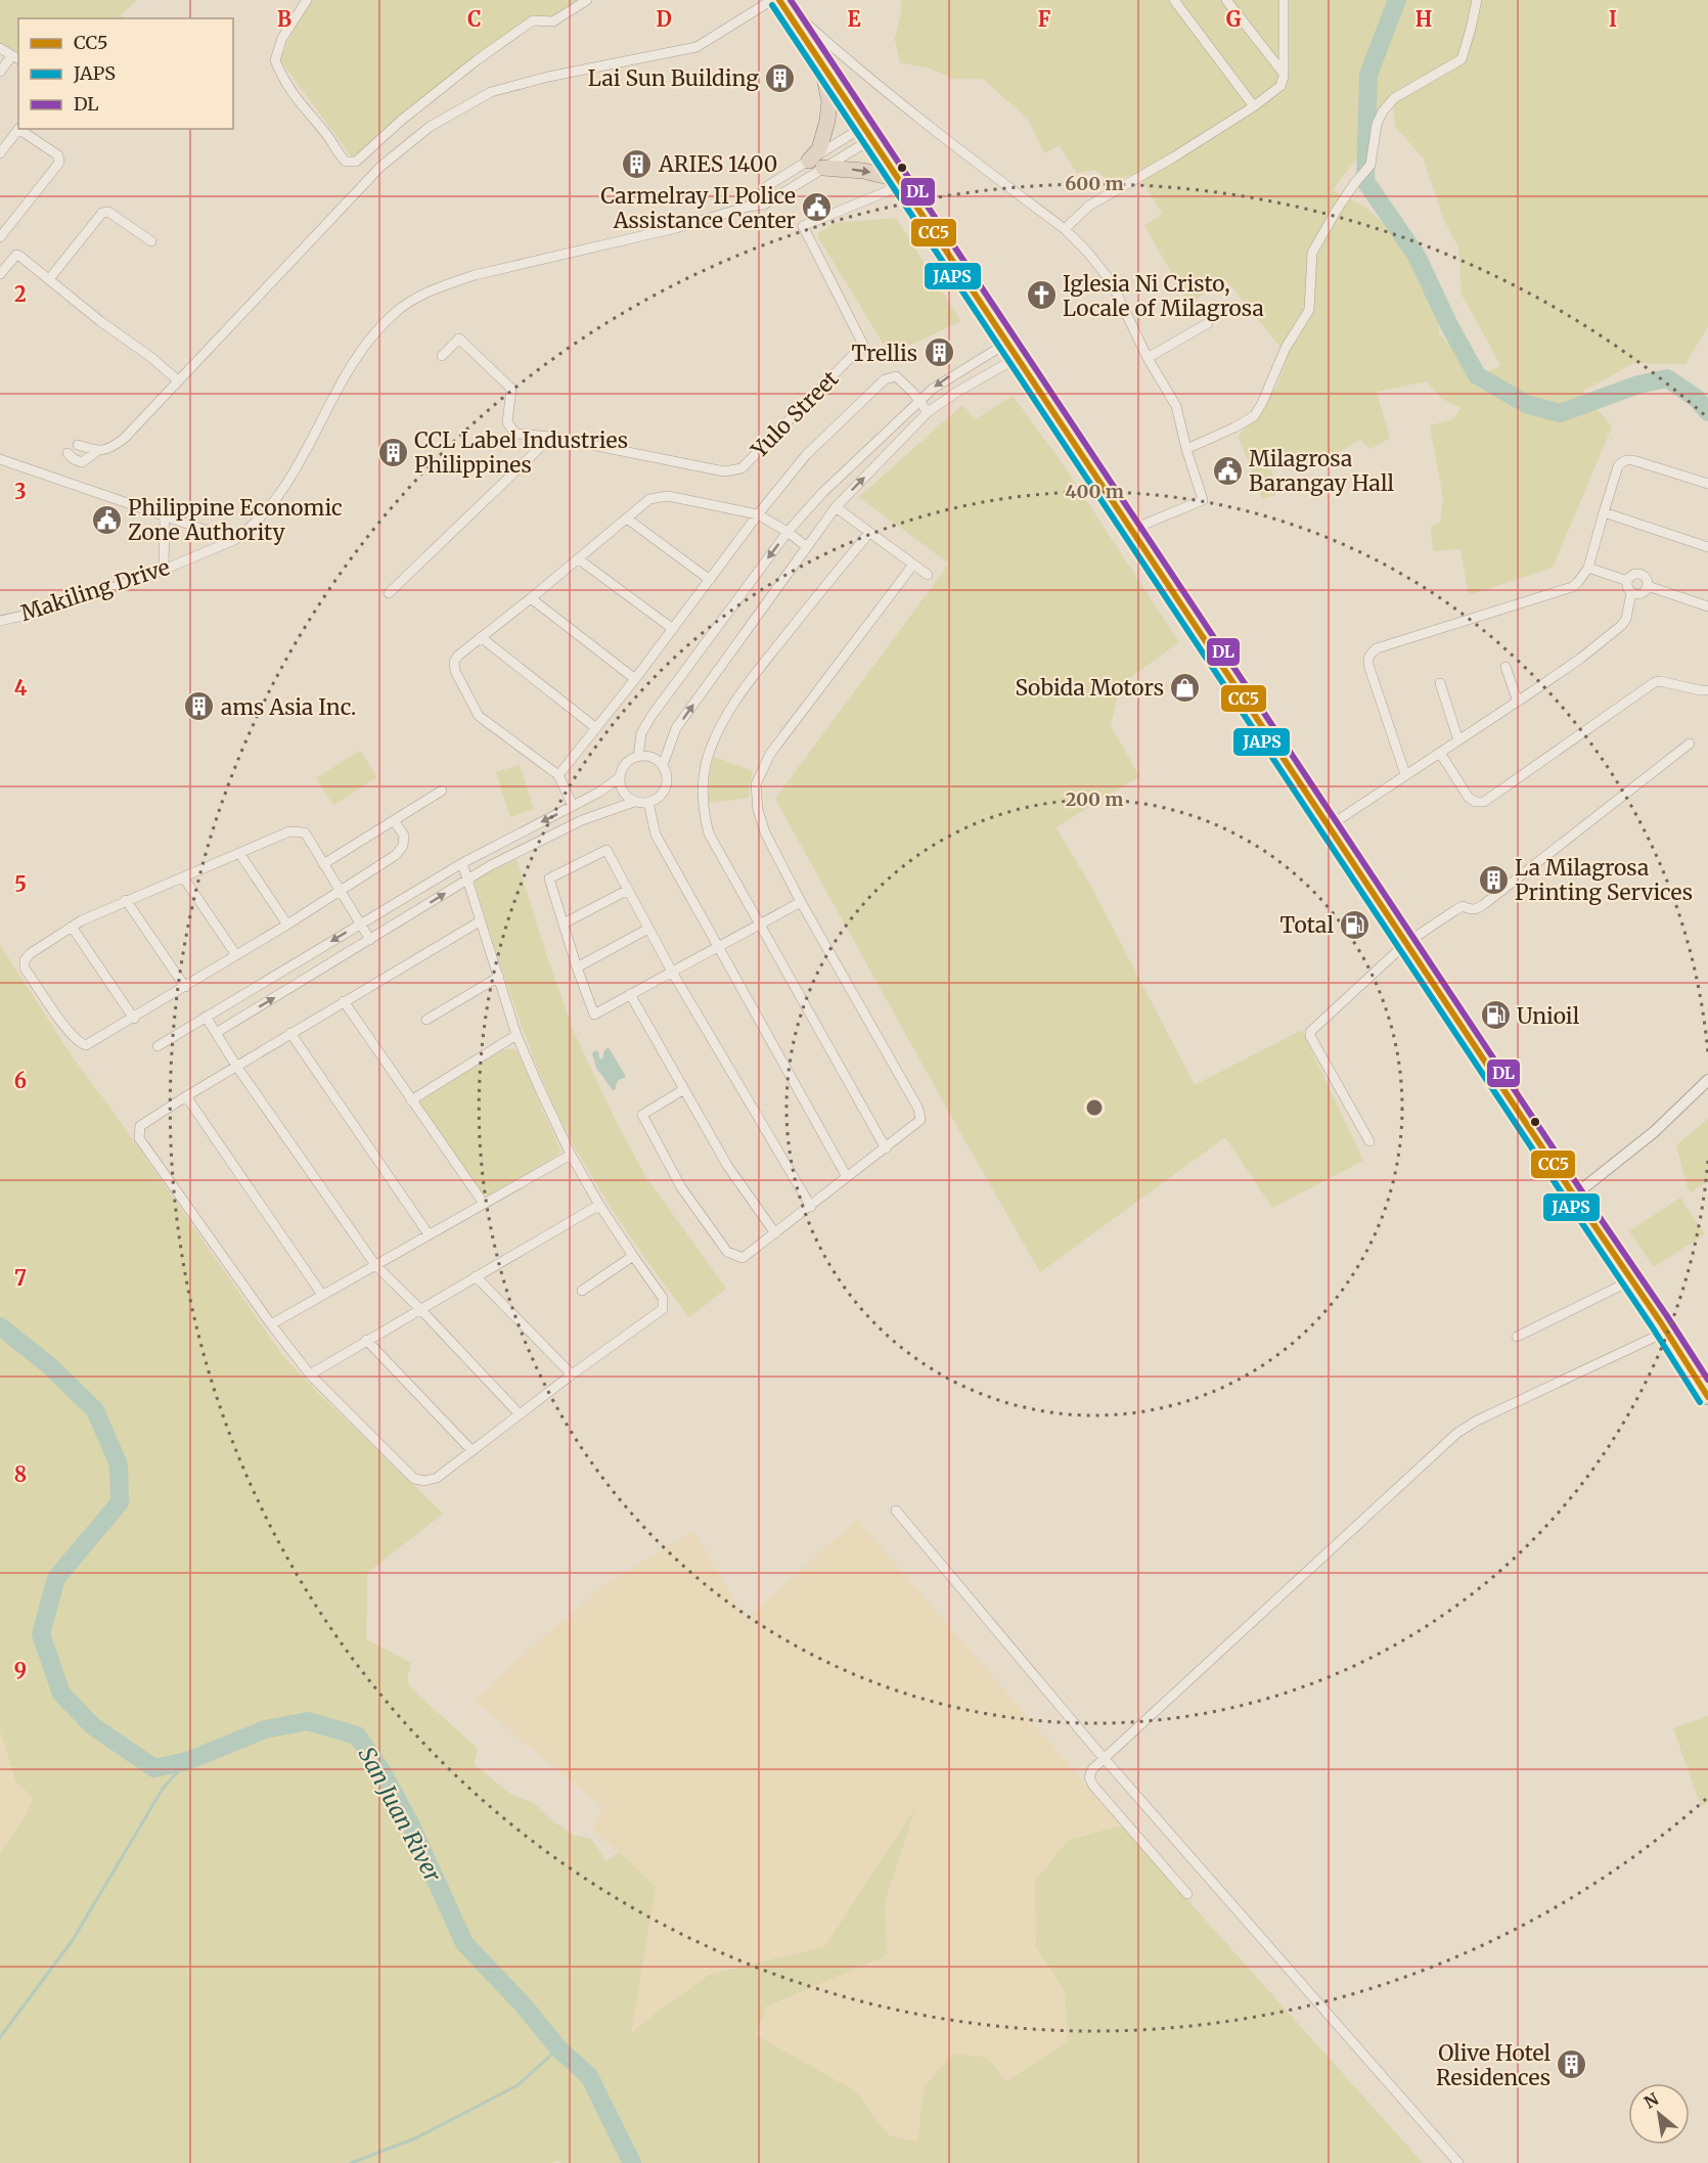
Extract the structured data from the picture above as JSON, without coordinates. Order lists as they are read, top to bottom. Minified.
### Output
{"streets":{"street":["Yulo Street","Makiling Drive"]},"water":["San Juan River"],"places":{"building":["Lai Sun Building","ARIES 1400","Trellis","CCL Label Industries Philippines","ams Asia Inc.","La Milagrosa Printing Services","Olive Hotel Residences"],"public building":["Carmelray II Police Assistance Center","Milagrosa Barangay Hall","Philippine Economic Zone Authority"],"church":["Iglesia Ni Cristo, Locale of Milagrosa"],"shop":["Sobida Motors"],"fuel station":["Total","Unioil"]},"lines":["transit line CC5","transit line DL","transit line JAPS"],"legend":["CC5","JAPS","DL"],"north":"top left","grid":{"columns":["B","C","D","E","F","G","H","I"],"rows":["2","3","4","5","6","7","8","9"]},"rings":["600 m","400 m","200 m"]}
